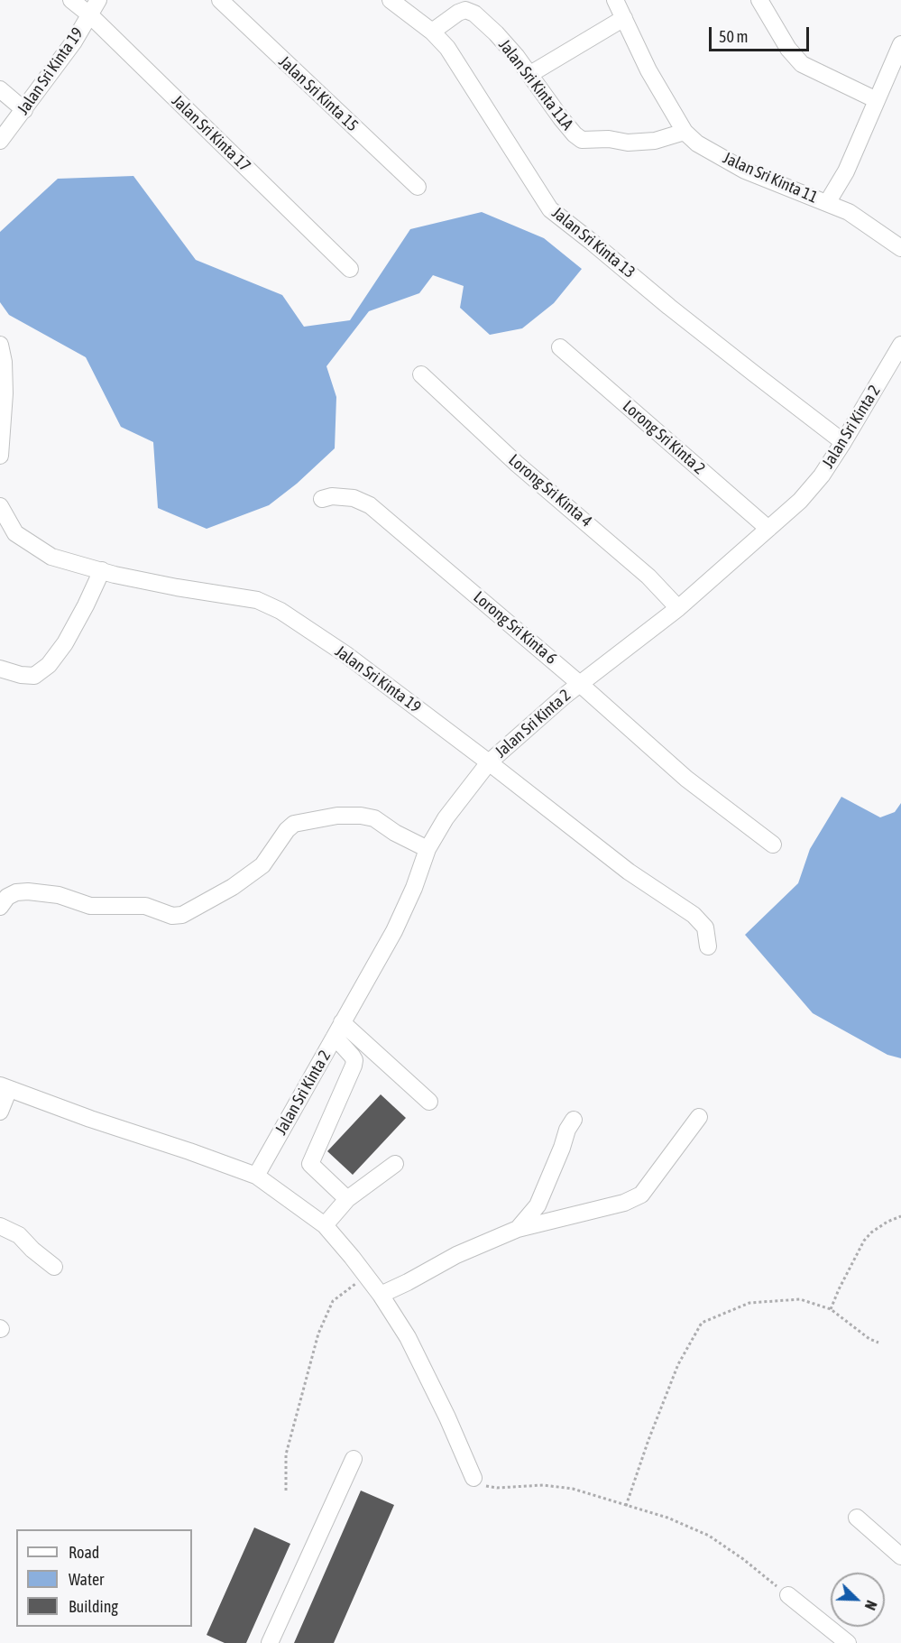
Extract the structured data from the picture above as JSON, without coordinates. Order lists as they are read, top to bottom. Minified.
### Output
{"streets":{"street":["Jalan Sri Kinta 19","Jalan Sri Kinta 11A","Jalan Sri Kinta 15","Jalan Sri Kinta 17","Jalan Sri Kinta 11","Jalan Sri Kinta 13","Jalan Sri Kinta 2","Lorong Sri Kinta 2","Lorong Sri Kinta 4","Lorong Sri Kinta 6"]},"crossings":[["Jalan Sri Kinta 19","Jalan Sri Kinta 17"],["Jalan Sri Kinta 19","Jalan Sri Kinta 2"],["Jalan Sri Kinta 11A","Jalan Sri Kinta 11"],["Jalan Sri Kinta 11A","Jalan Sri Kinta 13"],["Jalan Sri Kinta 13","Jalan Sri Kinta 2"],["Jalan Sri Kinta 2","Lorong Sri Kinta 2"],["Jalan Sri Kinta 2","Lorong Sri Kinta 4"],["Jalan Sri Kinta 2","Lorong Sri Kinta 6"]],"legend":["Road","Water","Building"],"scale_bar":"50 m","north":"bottom right"}
